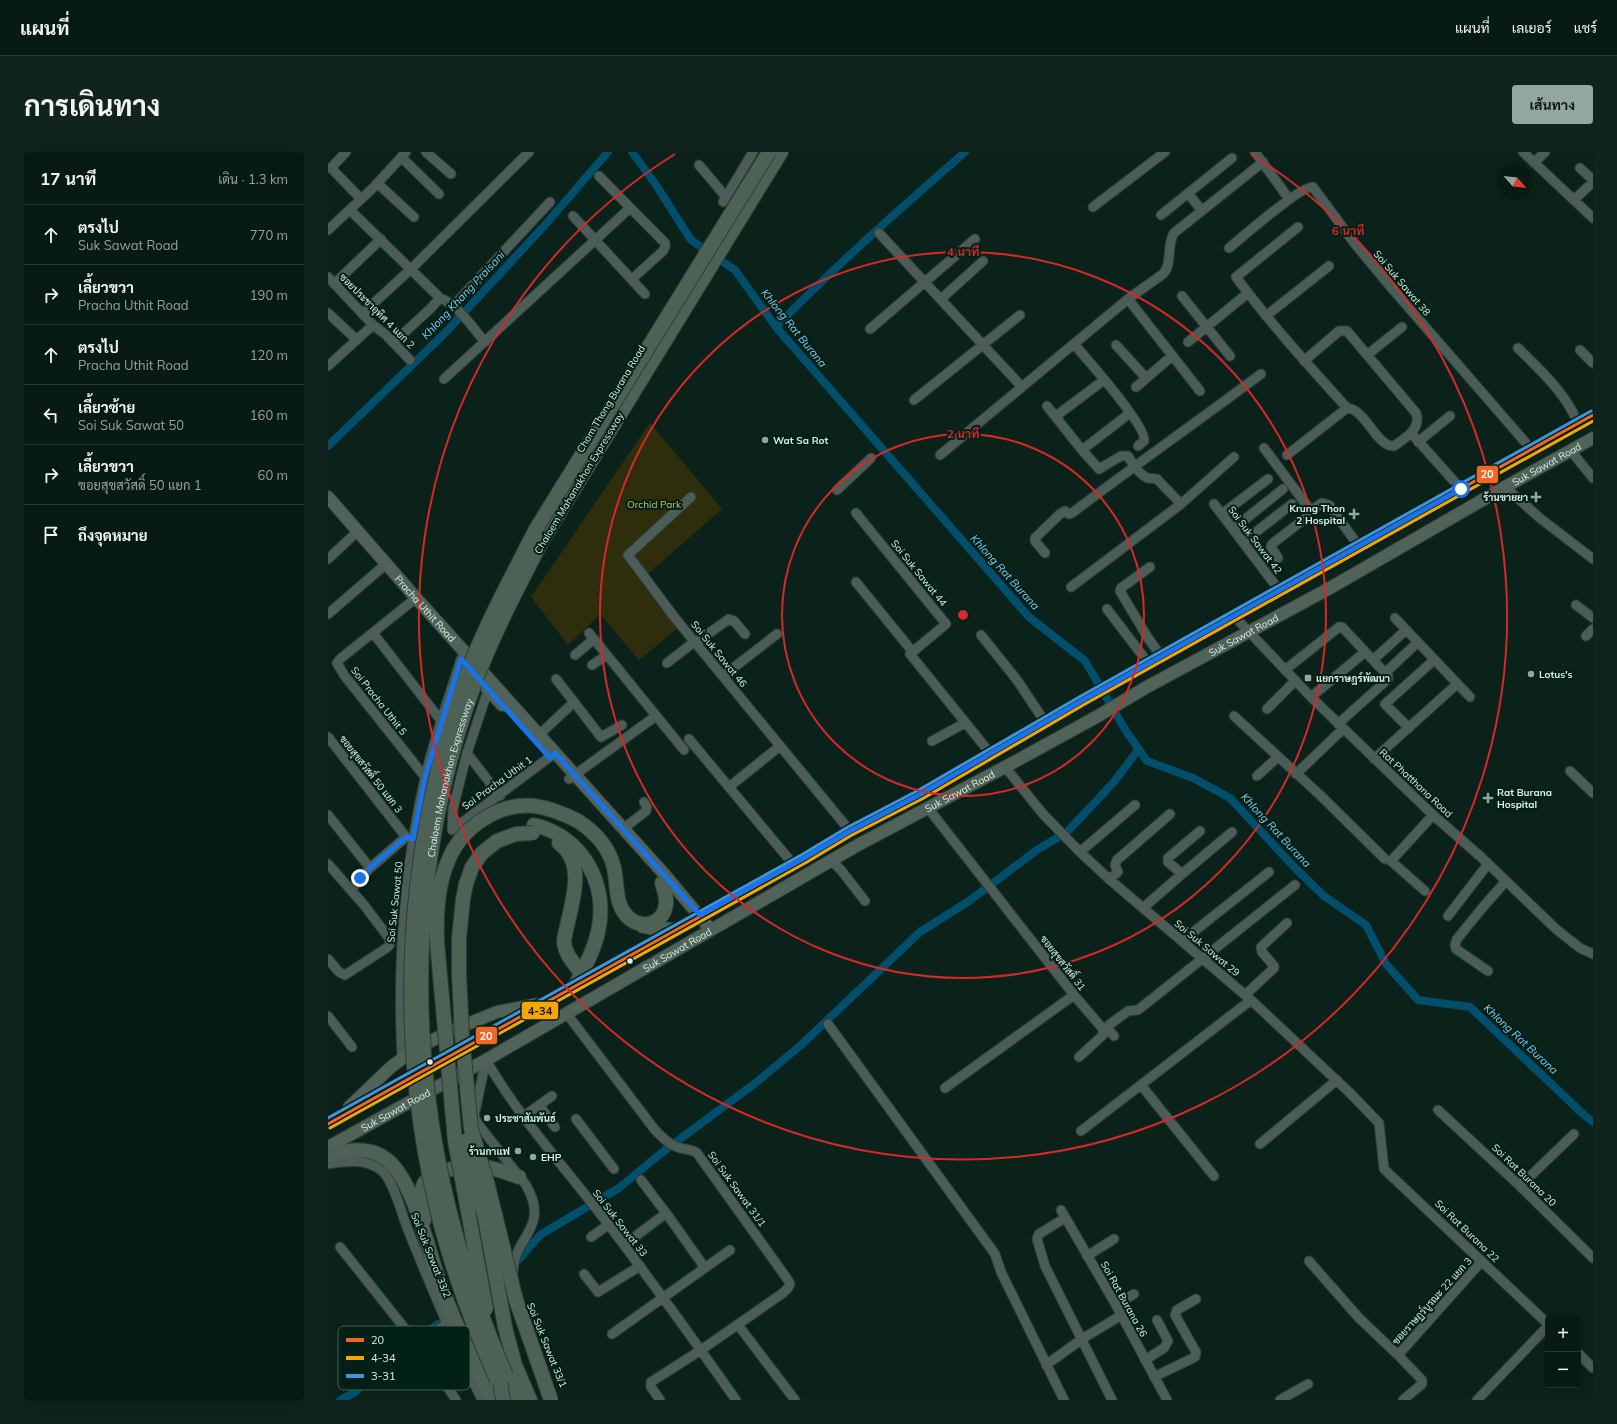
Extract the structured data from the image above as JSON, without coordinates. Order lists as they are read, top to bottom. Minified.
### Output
{"streets":{"highway":["Chaloem Mahanakhon Expressway"],"main road":["Suk Sawat Road","Pracha Uthit Road"],"street":["Soi Suk Sawat 38","ซอยประชาอุทิศ 4 แยก 2","Chom Thong Burana Road","Soi Suk Sawat 42","Soi Suk Sawat 44","Soi Suk Sawat 46","Soi Pracha Uthit 5","ฃอยสุขสวัสดิ์ 50 แยก 3","Soi Pracha Uthit 1","Rat Phatthana Road","Soi Suk Sawat 50","Soi Suk Sawat 29","ซอยสุขสวัสดิ์ 31","Soi Rat Burana 20","Soi Suk Sawat 31/1","Soi Suk Sawat 33","Soi Rat Burana 22","Soi Suk Sawat 33/2","Soi Rat Burana 26","ซอยราษฏร์บูรณะ 22 แยก 3","Soi Suk Sawat 33/1"]},"crossings":[["Soi Suk Sawat 38","Suk Sawat Road"],["Chom Thong Burana Road","Pracha Uthit Road"],["Suk Sawat Road","Soi Suk Sawat 42"],["Suk Sawat Road","Pracha Uthit Road"],["Suk Sawat Road","Soi Suk Sawat 46"],["Suk Sawat Road","Rat Phatthana Road"],["Suk Sawat Road","Soi Suk Sawat 29"],["Suk Sawat Road","ซอยสุขสวัสดิ์ 31"],["Suk Sawat Road","Soi Suk Sawat 31/1"],["Suk Sawat Road","Soi Suk Sawat 33"],["Suk Sawat Road","Soi Suk Sawat 33/1"],["Pracha Uthit Road","Soi Pracha Uthit 5"],["Pracha Uthit Road","Soi Pracha Uthit 1"],["Pracha Uthit Road","Soi Suk Sawat 50"],["Soi Pracha Uthit 5","Soi Suk Sawat 50"],["ฃอยสุขสวัสดิ์ 50 แยก 3","Soi Suk Sawat 50"],["Soi Suk Sawat 29","Soi Rat Burana 22"],["Soi Suk Sawat 33","Soi Suk Sawat 33/1"],["Soi Rat Burana 22","ซอยราษฏร์บูรณะ 22 แยก 3"]],"water":["Khlong Khang Praisani","Khlong Rat Burana"],"parks":["Orchid Park"],"places":{"other":["Wat Sa Rot","Lotus's","ประชาสัมพันธ์","ร้านกาแฟ","EHP"],"health":["ร้านขายยา","Krung Thon 2 Hospital","Rat Burana Hospital"],"transit":["แยกราษฎร์พัฒนา"]},"lines":["transit line 3-31","transit line 20","transit line 4-34"],"legend":["20","4-34","3-31"],"north":"bottom right","page":{"header":"แผนที่","nav":["แผนที่","เลเยอร์","แชร์"],"buttons":"เส้นทาง","title":"การเดินทาง","heading":["17 นาที","เดิน · 1.3 km"],"list":[["ตรงไป","Suk Sawat Road","770 m"],["เลี้ยวขวา","Pracha Uthit Road","190 m"],["ตรงไป","Pracha Uthit Road","120 m"],["เลี้ยวซ้าย","Soi Suk Sawat 50","160 m"],["เลี้ยวขวา","ฃอยสุขสวัสดิ์ 50 แยก 1","60 m"],"ถึงจุดหมาย"],"map_buttons":["+","−"]},"rings":["6 นาที","4 นาที","2 นาที"]}
